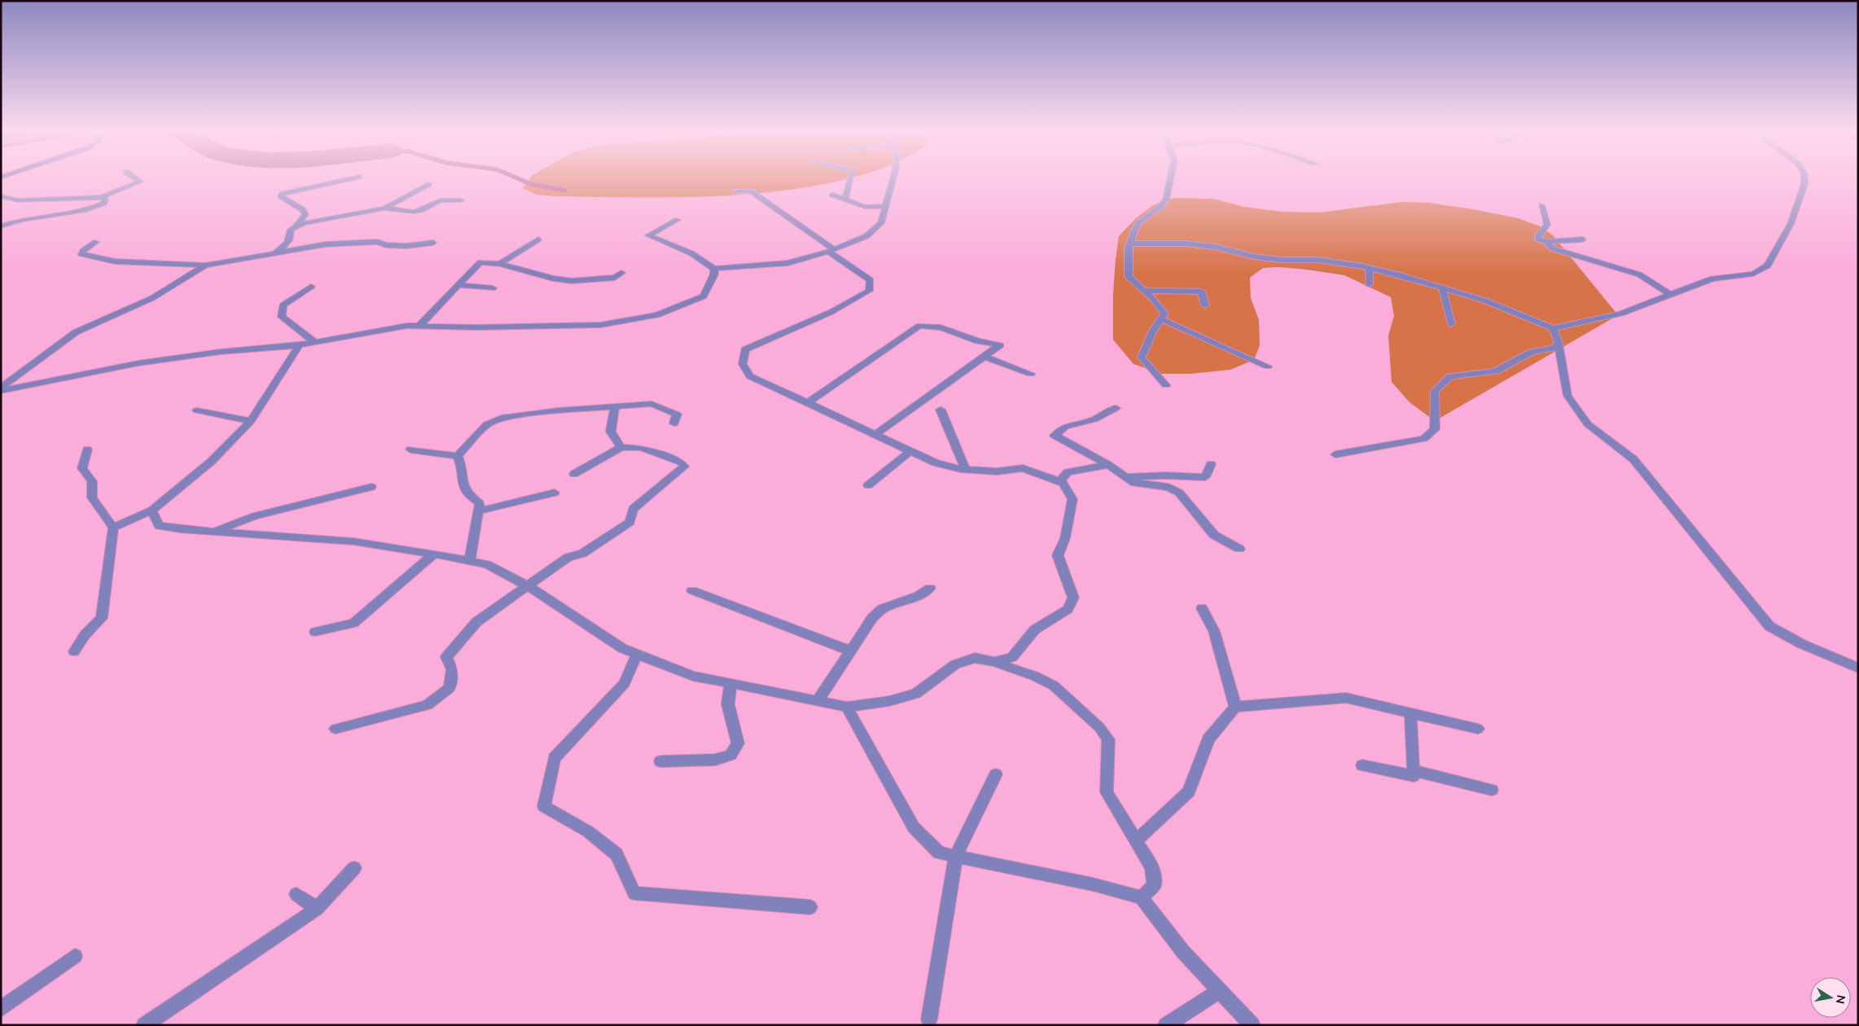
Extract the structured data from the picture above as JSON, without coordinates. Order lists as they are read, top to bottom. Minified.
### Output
{"north":"right"}
